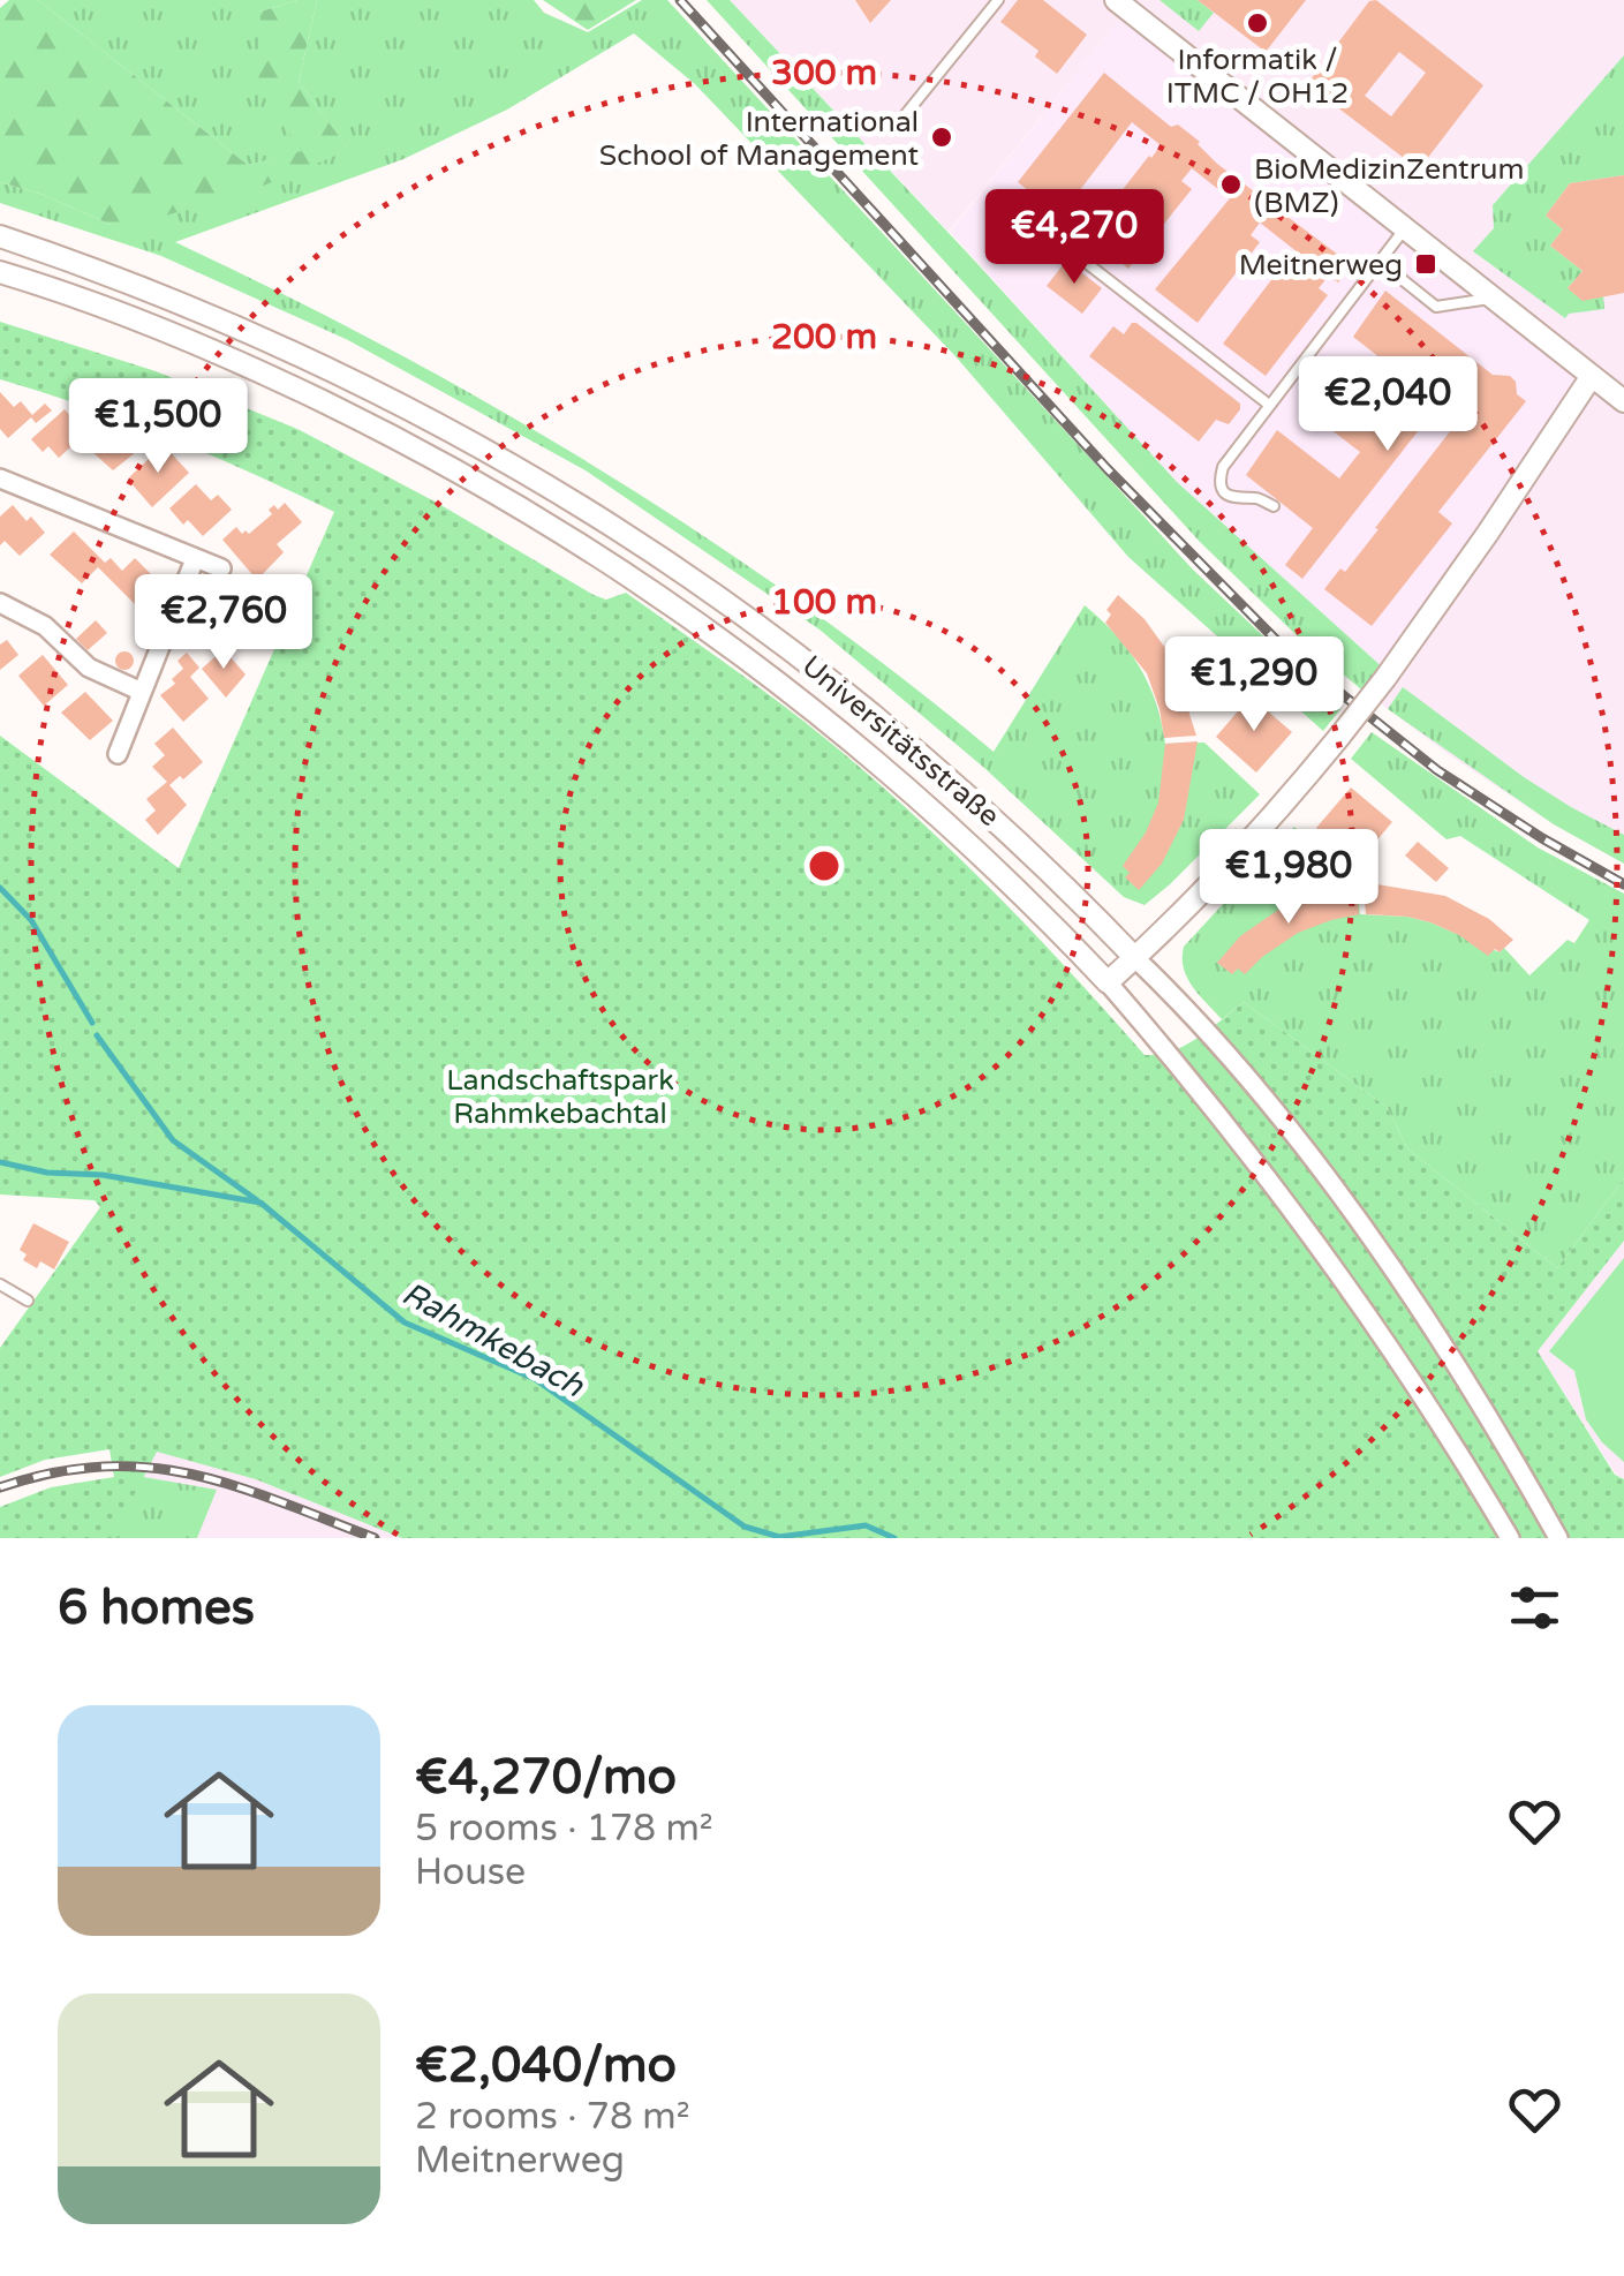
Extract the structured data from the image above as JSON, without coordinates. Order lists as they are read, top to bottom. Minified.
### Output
{"streets":{"street":["Universitätsstraße"]},"water":["Rahmkebach"],"parks":["Landschaftspark Rahmkebachtal"],"places":{"other":["Informatik / ITMC / OH12","International School of Management","BioMedizinZentrum (BMZ)"],"transit":["Meitnerweg"]},"page":{"price":["€4,270","€2,040","€1,500","€2,760","€1,290","€1,980"],"heading":"6 homes","list":[{"name":"€4,270/mo","note":"5 rooms · 178 m² · House"},{"name":"€2,040/mo","note":"2 rooms · 78 m² · Meitnerweg"}]},"rings":["300 m","200 m","100 m"]}
